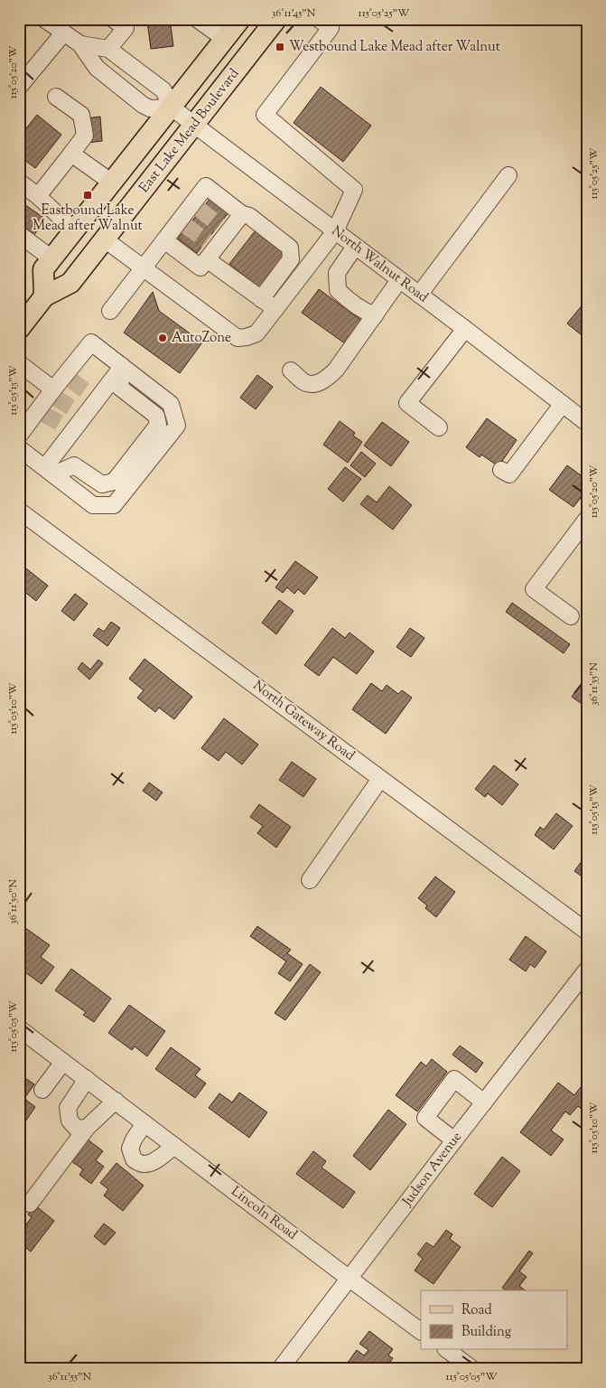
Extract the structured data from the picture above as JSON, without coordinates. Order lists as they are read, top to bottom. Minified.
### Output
{"streets":{"main road":["East Lake Mead Boulevard"],"street":["North Walnut Road","North Gateway Road","Judson Avenue","Lincoln Road"]},"crossings":[["East Lake Mead Boulevard","North Walnut Road"],["Judson Avenue","Lincoln Road"]],"places":{"transit":["Westbound Lake Mead after Walnut","Eastbound Lake Mead after Walnut"],"other":["AutoZone"]},"legend":["Road","Building"],"coordinates":["36°11'45\"N","115°05'25\"W","115°05'20\"W","115°05'15\"W","36°11'55\"N","115°05'10\"W","36°11'50\"N","115°05'05\"W"]}
